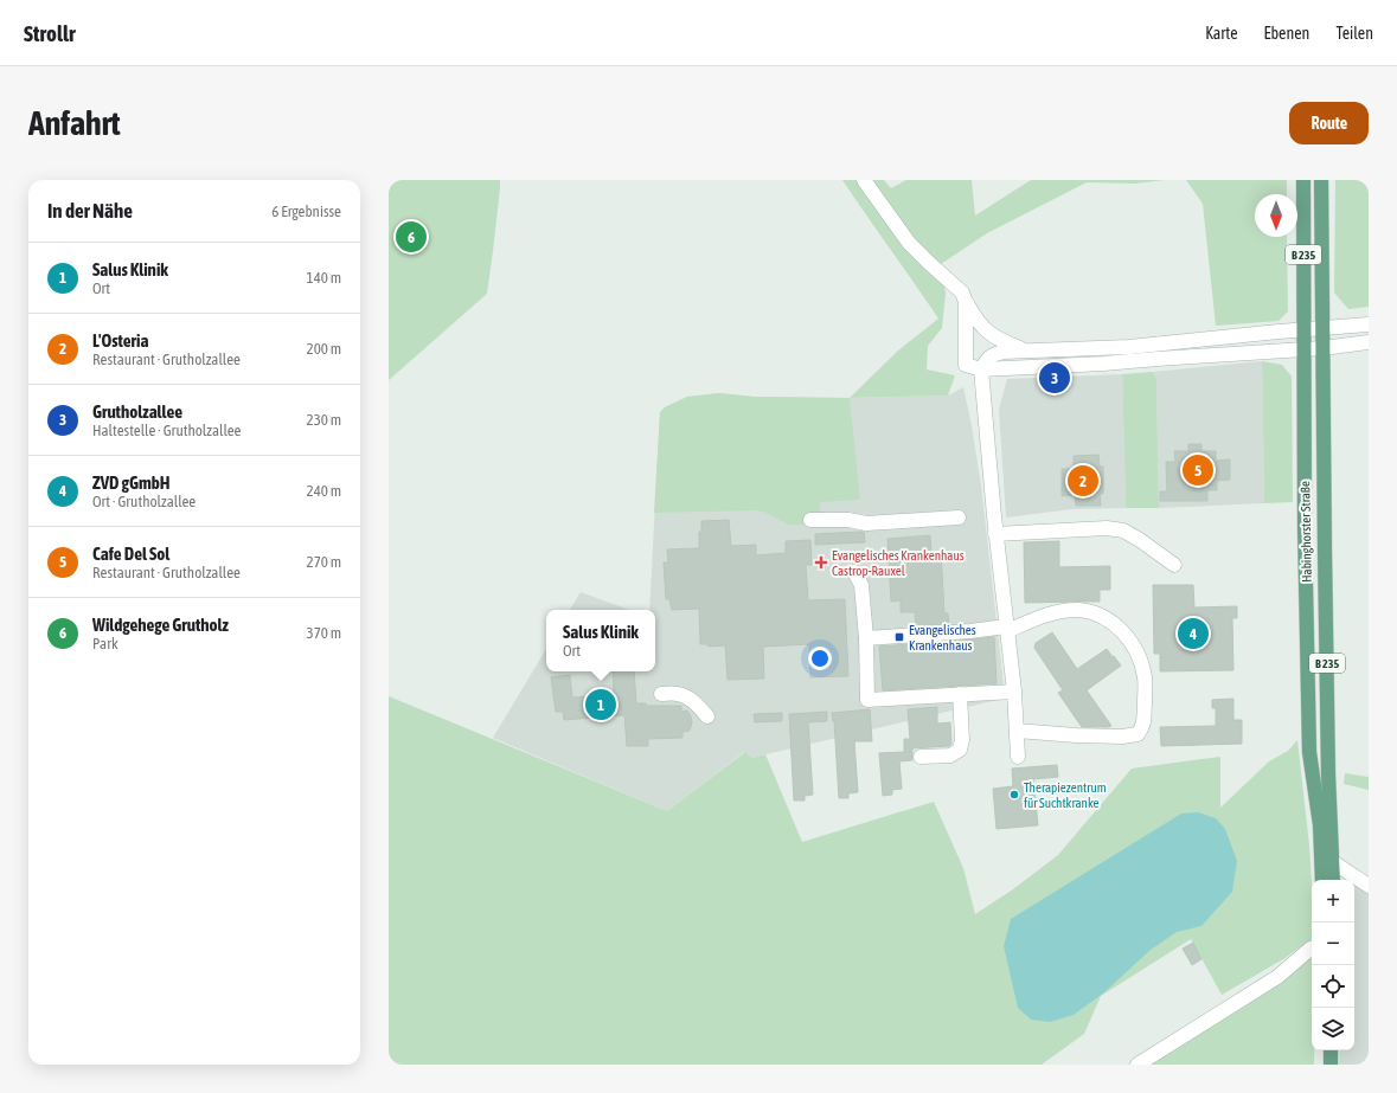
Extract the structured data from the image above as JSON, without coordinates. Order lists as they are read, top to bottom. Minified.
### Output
{"streets":{"main road":["B 235","Habinghorster Straße"]},"places":{"health":["Evangelisches Krankenhaus Castrop-Rauxel"],"transit":["Evangelisches Krankenhaus"],"other":["Therapiezentrum für Suchtkranke"]},"north":"bottom","page":{"header":"Strollr","nav":["Karte","Ebenen","Teilen"],"buttons":"Route","title":"Anfahrt","heading":["In der Nähe","6 Ergebnisse"],"pins":["6","3","5","2","4","1"],"list":[{"mark":"1","name":"Salus Klinik","note":"Ort","value":"140 m"},{"mark":"2","name":"L'Osteria","note":"Restaurant · Grutholzallee","value":"200 m"},{"mark":"3","name":"Grutholzallee","note":"Haltestelle · Grutholzallee","value":"230 m"},{"mark":"4","name":"ZVD gGmbH","note":"Ort · Grutholzallee","value":"240 m"},{"mark":"5","name":"Cafe Del Sol","note":"Restaurant · Grutholzallee","value":"270 m"},{"mark":"6","name":"Wildgehege Grutholz","note":"Park","value":"370 m"}],"popup":["Salus Klinik","Ort"],"map_buttons":["+","−"]}}
